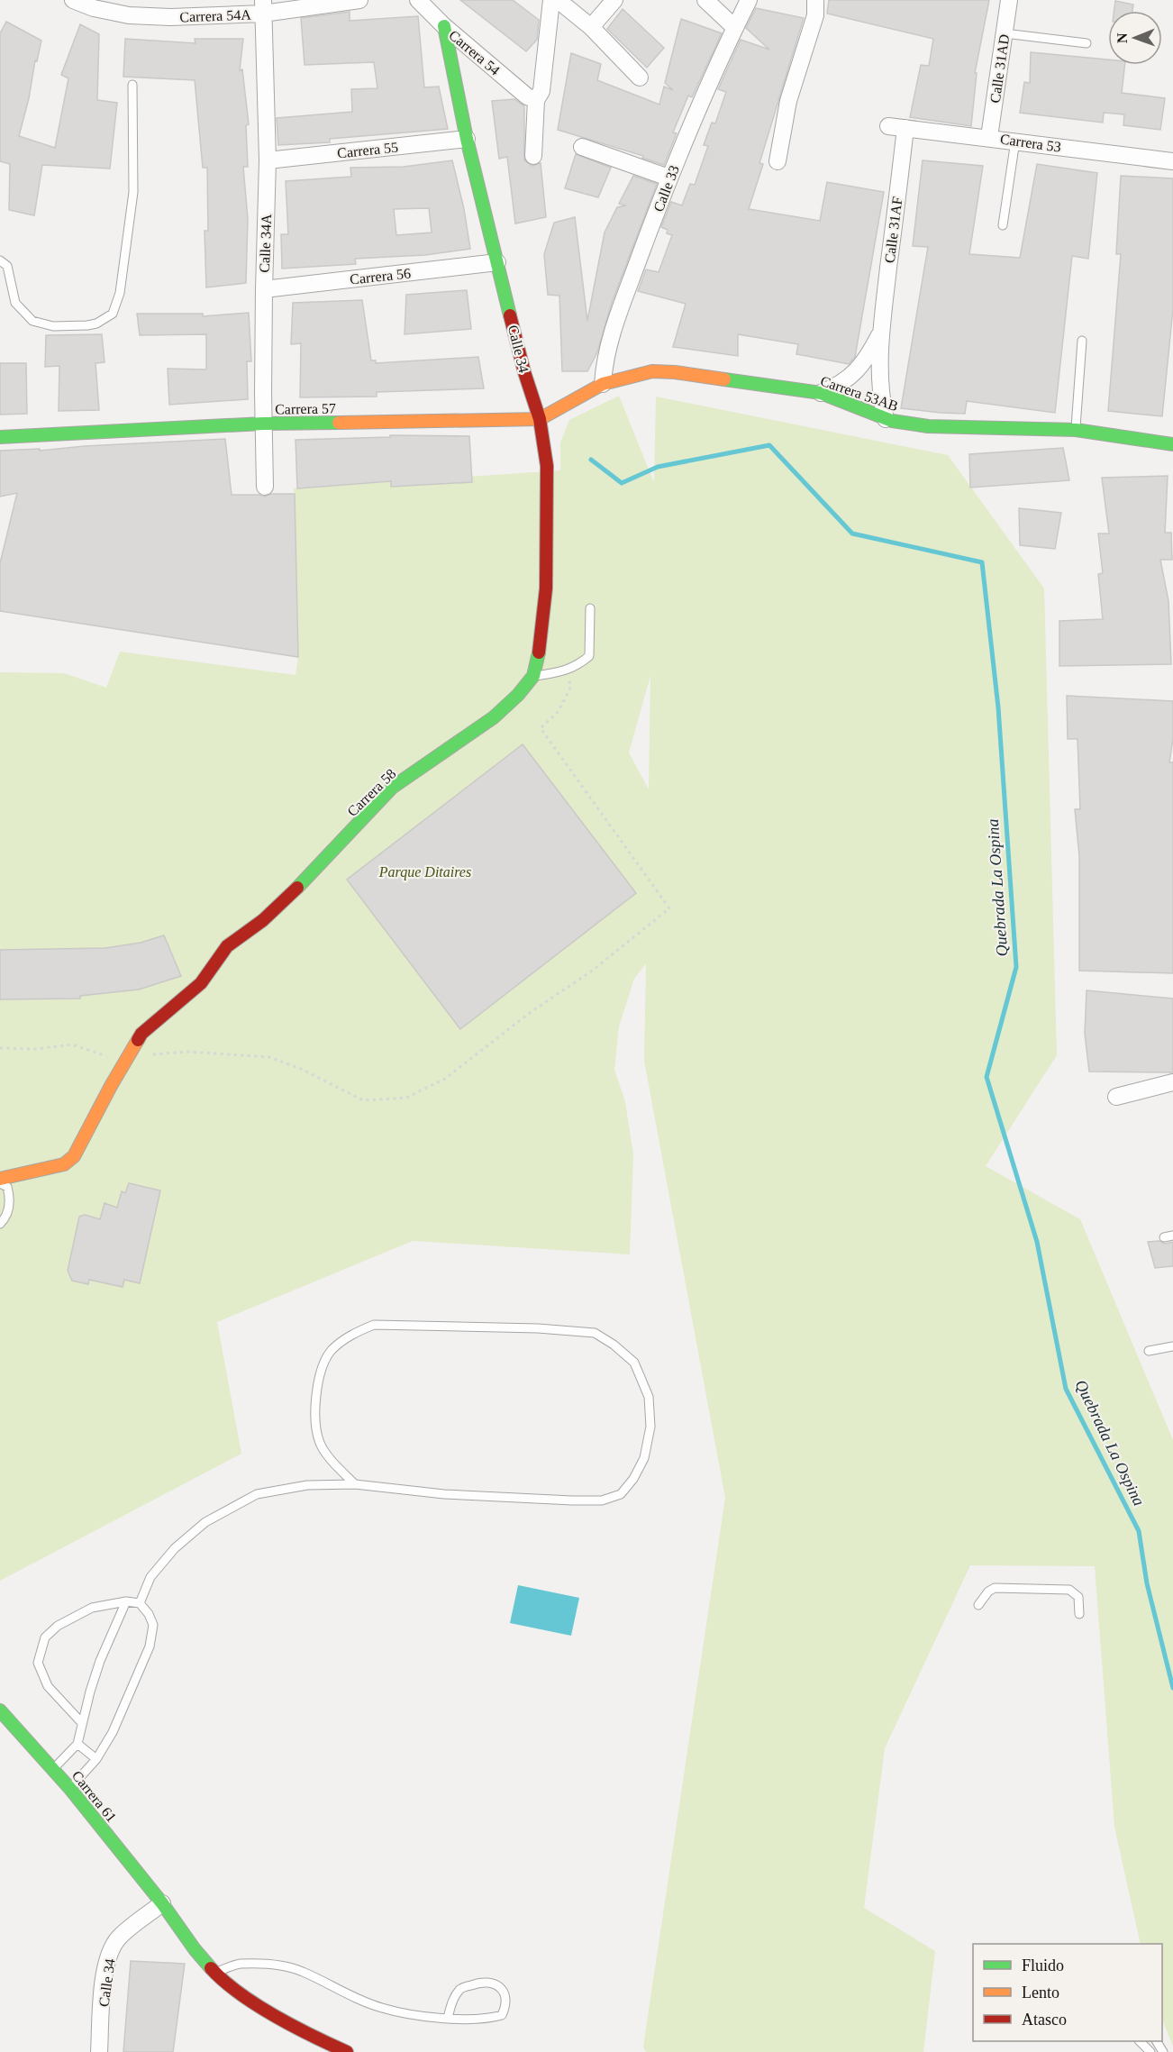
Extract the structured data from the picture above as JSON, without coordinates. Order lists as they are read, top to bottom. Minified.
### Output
{"streets":{"street":["Carrera 54A","Carrera 54","Calle 31AD","Carrera 53","Carrera 55","Calle 33","Calle 31AF","Calle 34A","Carrera 56","Calle 34","Carrera 53AB","Carrera 57","Carrera 58","Carrera 61"]},"crossings":[["Carrera 54A","Calle 34A"],["Carrera 54","Calle 34"],["Calle 31AD","Carrera 53"],["Carrera 53","Calle 31AF"],["Carrera 55","Calle 34A"],["Carrera 55","Calle 34"],["Calle 33","Carrera 53AB"],["Calle 33","Carrera 57"],["Calle 31AF","Carrera 53AB"],["Calle 34A","Carrera 56"],["Calle 34A","Carrera 57"],["Carrera 56","Calle 34"],["Calle 34","Carrera 57"],["Calle 34","Carrera 58"],["Calle 34","Carrera 61"],["Carrera 53AB","Carrera 57"]],"water":["Quebrada La Ospina"],"parks":["Parque Ditaires"],"legend":["Fluido","Lento","Atasco"],"north":"left"}
